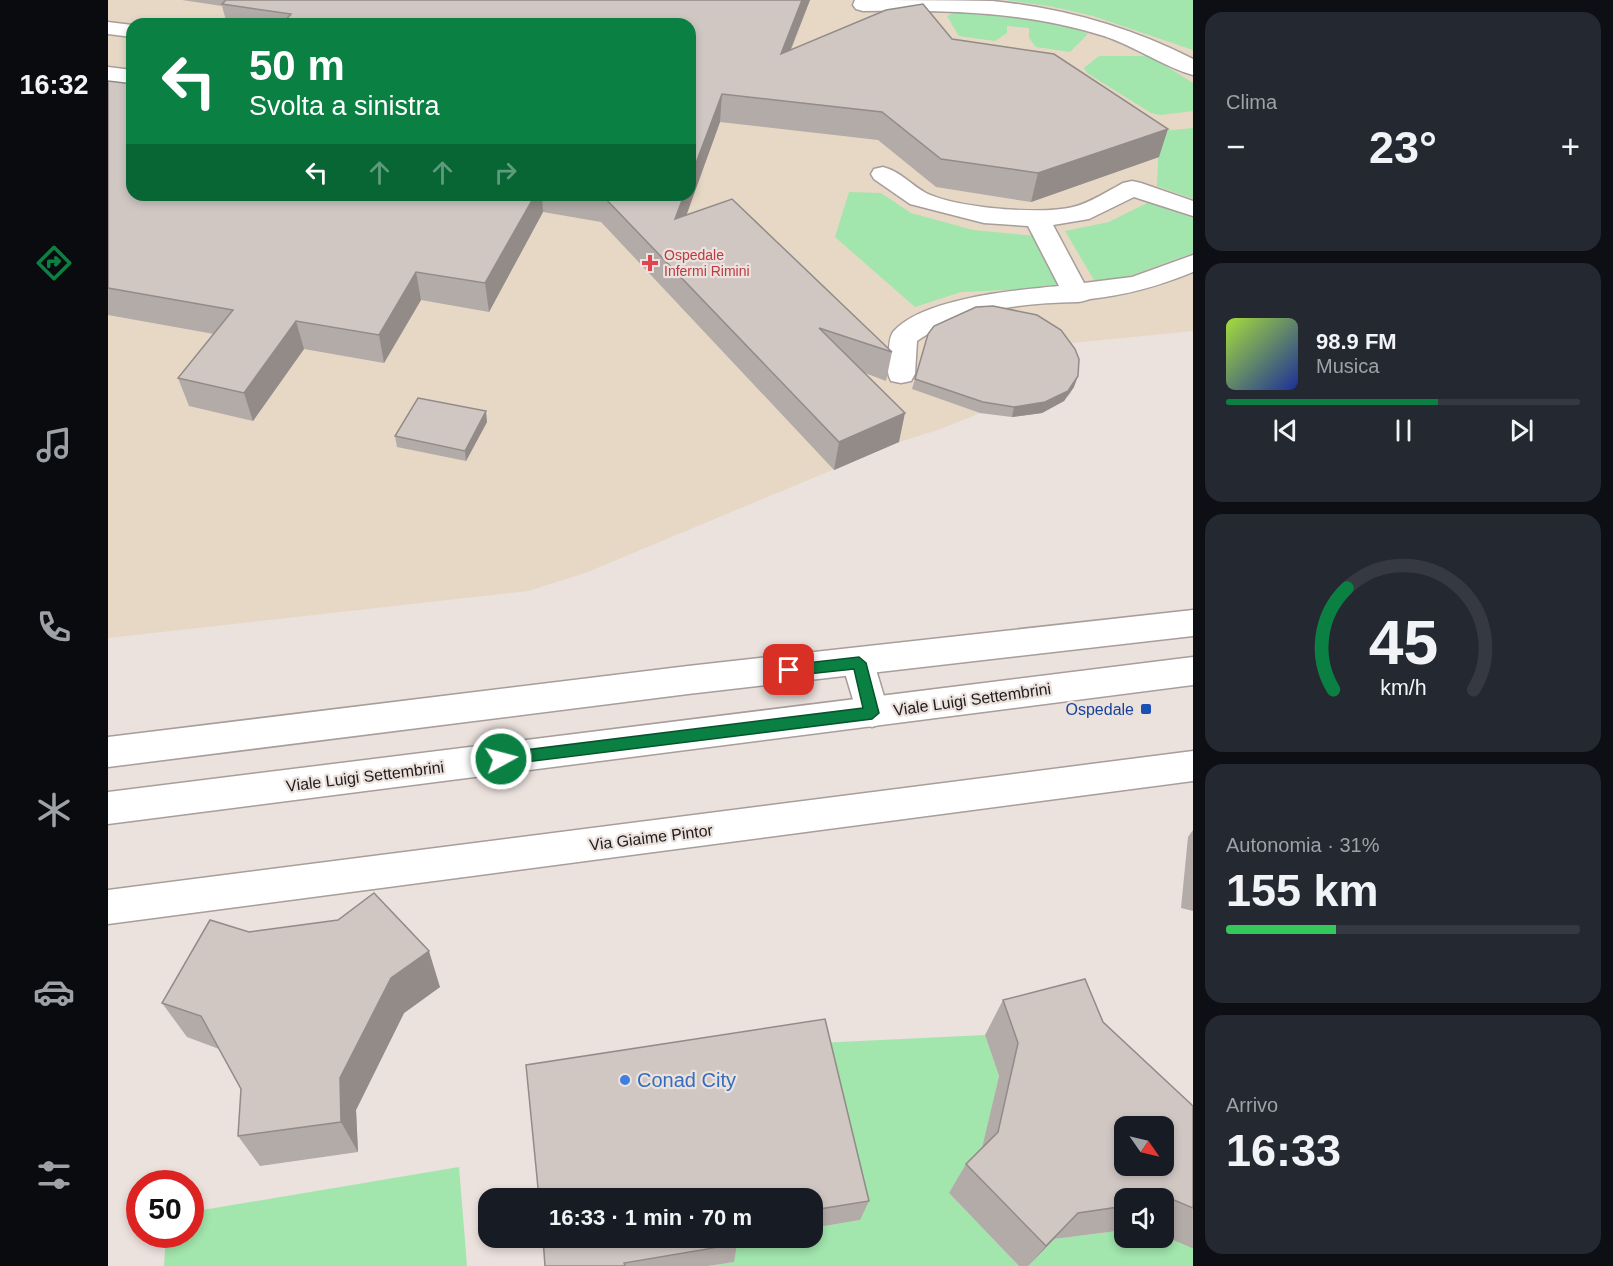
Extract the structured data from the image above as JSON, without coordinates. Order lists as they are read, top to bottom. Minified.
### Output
{"streets":{"main road":["Viale Luigi Settembrini","Via Giaime Pintor"]},"places":{"health":["Ospedale Infermi Rimini"],"transit":["Ospedale"],"other":["Conad City"]},"north":"bottom right","page":{"tabs":"16:32","tile":["Clima",["Autonomia · 31%","155 km"],["Arrivo","16:33"]],"turn":["50 m","Svolta a sinistra"],"heat":["−","23°","+"],"song":["98.9 FM","Musica"],"limit":"50","trip":"16:33 · 1 min · 70 m","gauge":["45","km/h"]}}
